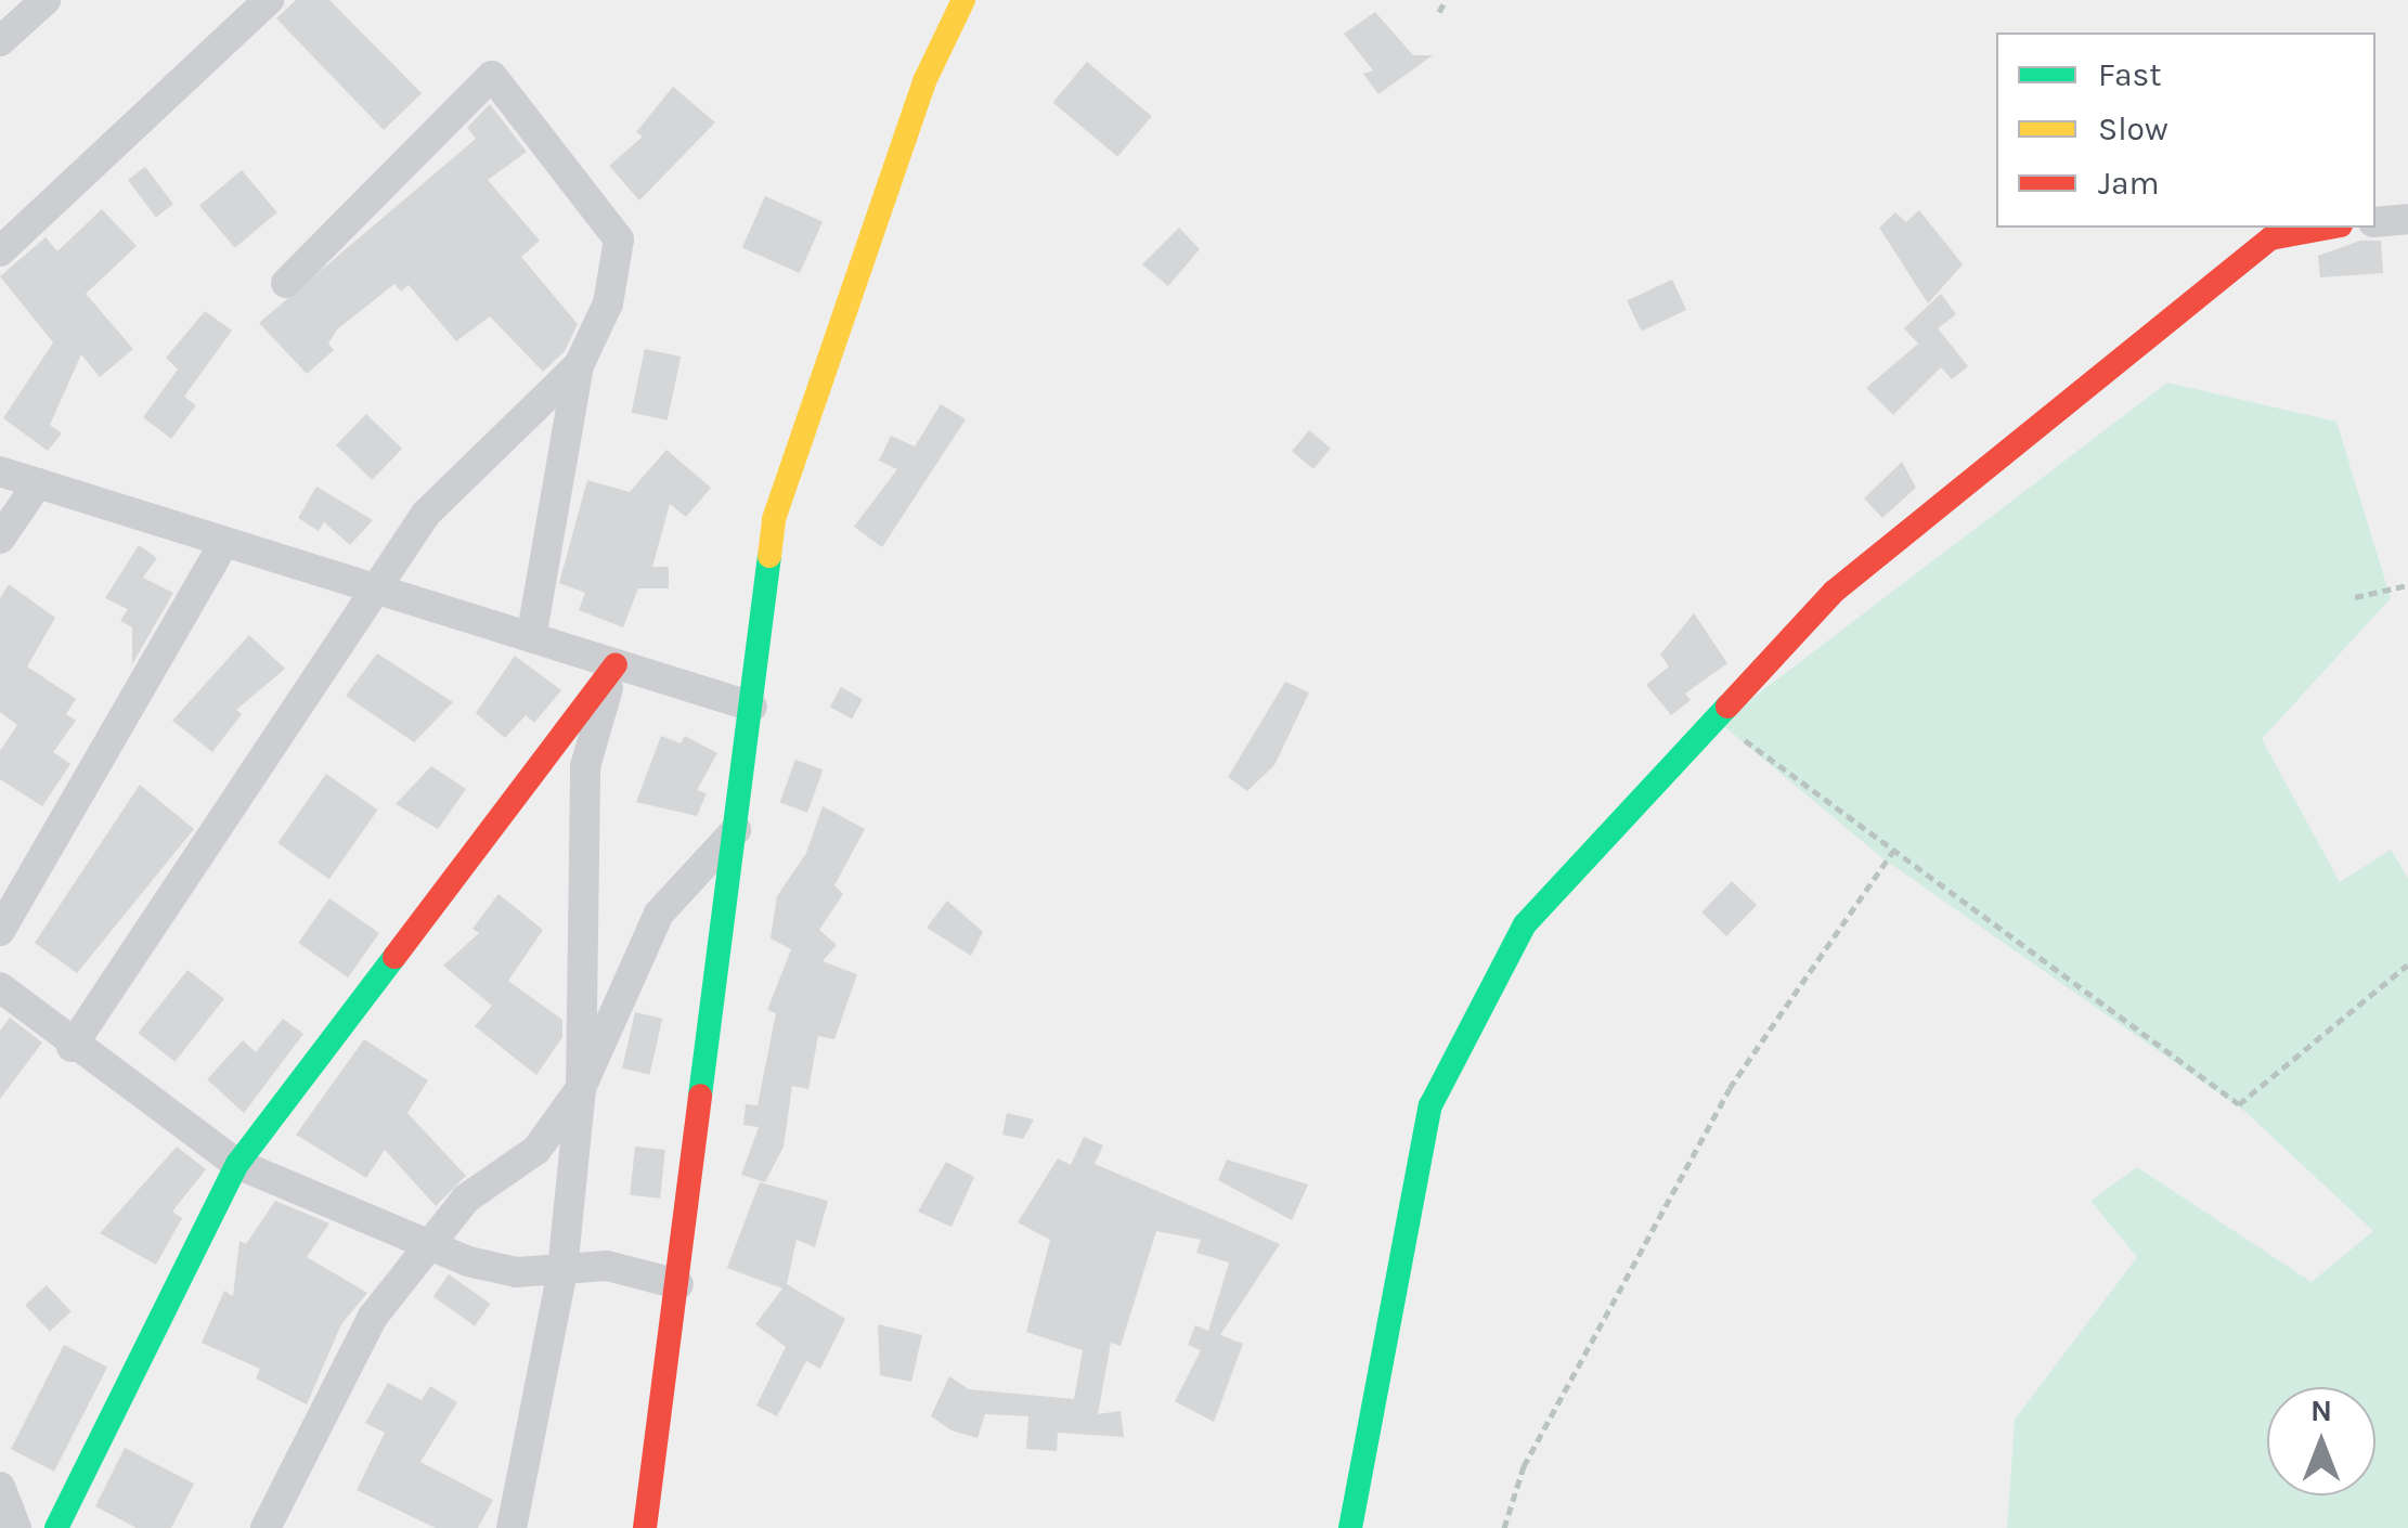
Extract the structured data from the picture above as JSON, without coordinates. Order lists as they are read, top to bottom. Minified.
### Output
{"legend":["Fast","Slow","Jam"],"north":"top"}
